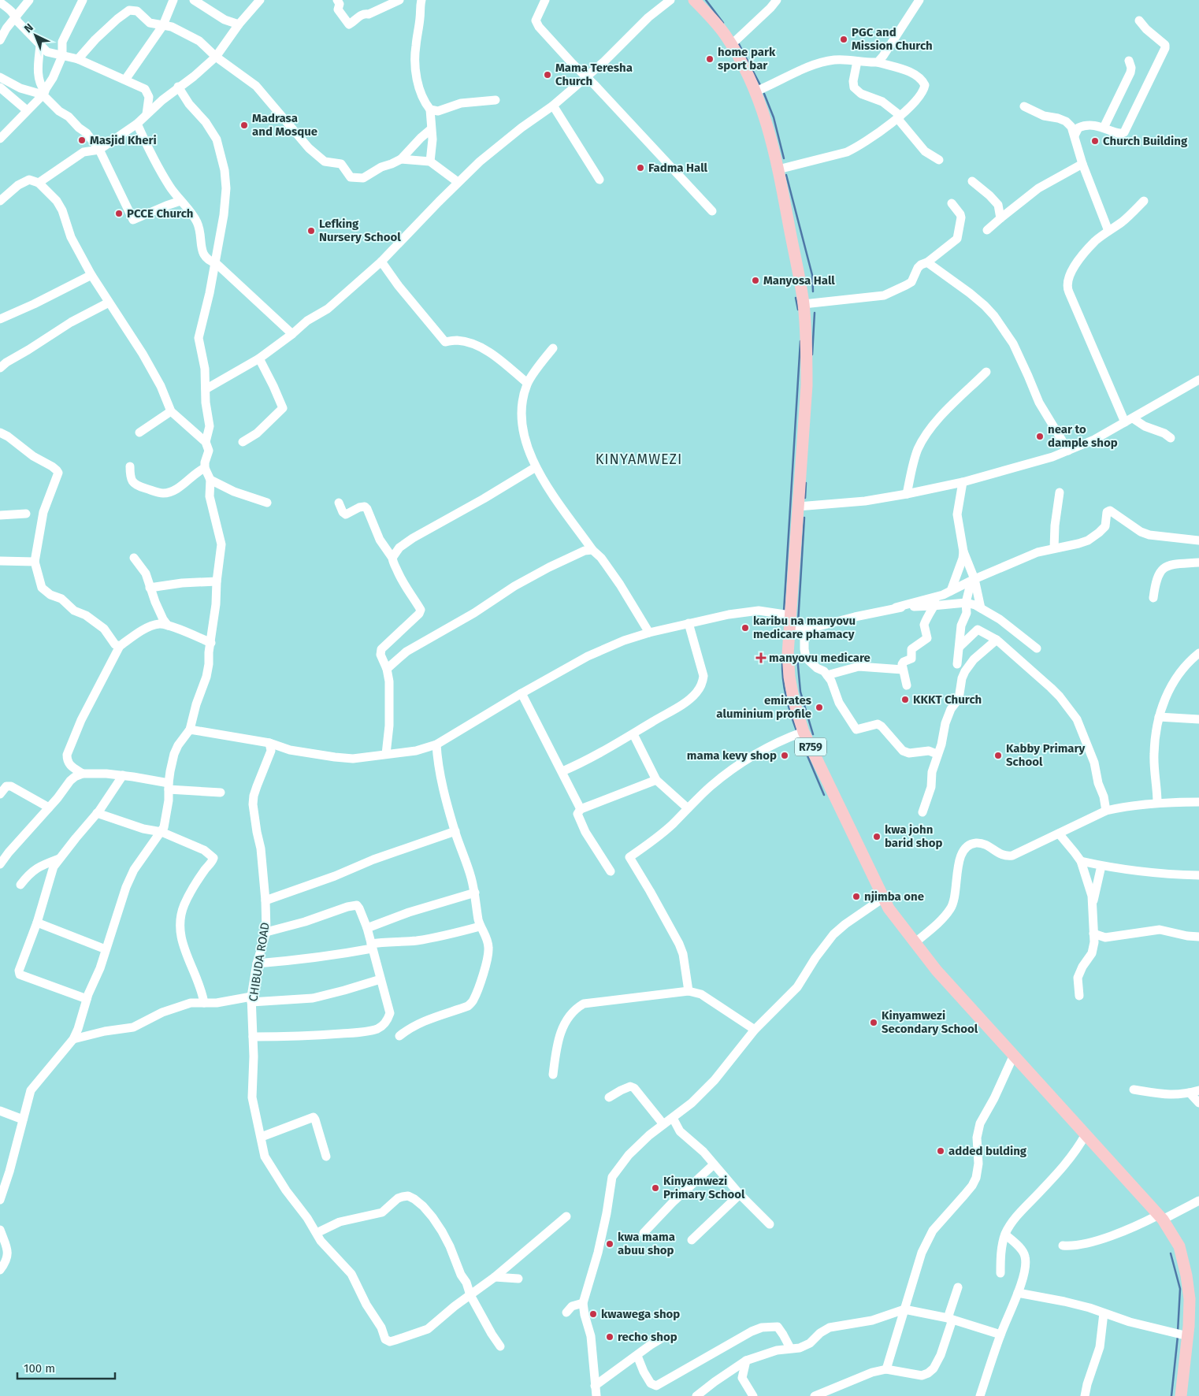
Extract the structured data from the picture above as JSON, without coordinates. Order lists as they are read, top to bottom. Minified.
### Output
{"streets":{"main road":["R759"],"street":["CHIBUDA ROAD"]},"districts":["KINYAMWEZI"],"places":{"other":["PGC and Mission Church","home park sport bar","Mama Teresha Church","Madrasa and Mosque","Masjid Kheri","Church Building","Fadma Hall","PCCE Church","Lefking Nursery School","Manyosa Hall","near to dample shop","karibu na manyovu medicare phamacy","KKKT Church","emirates aluminium profile","mama kevy shop","Kabby Primary School","kwa john barid shop","njimba one","Kinyamwezi Secondary School","added bulding","Kinyamwezi Primary School","kwa mama abuu shop","kwawega shop","recho shop"],"health":["manyovu medicare"]},"scale_bar":"100 m","north":"top left"}
